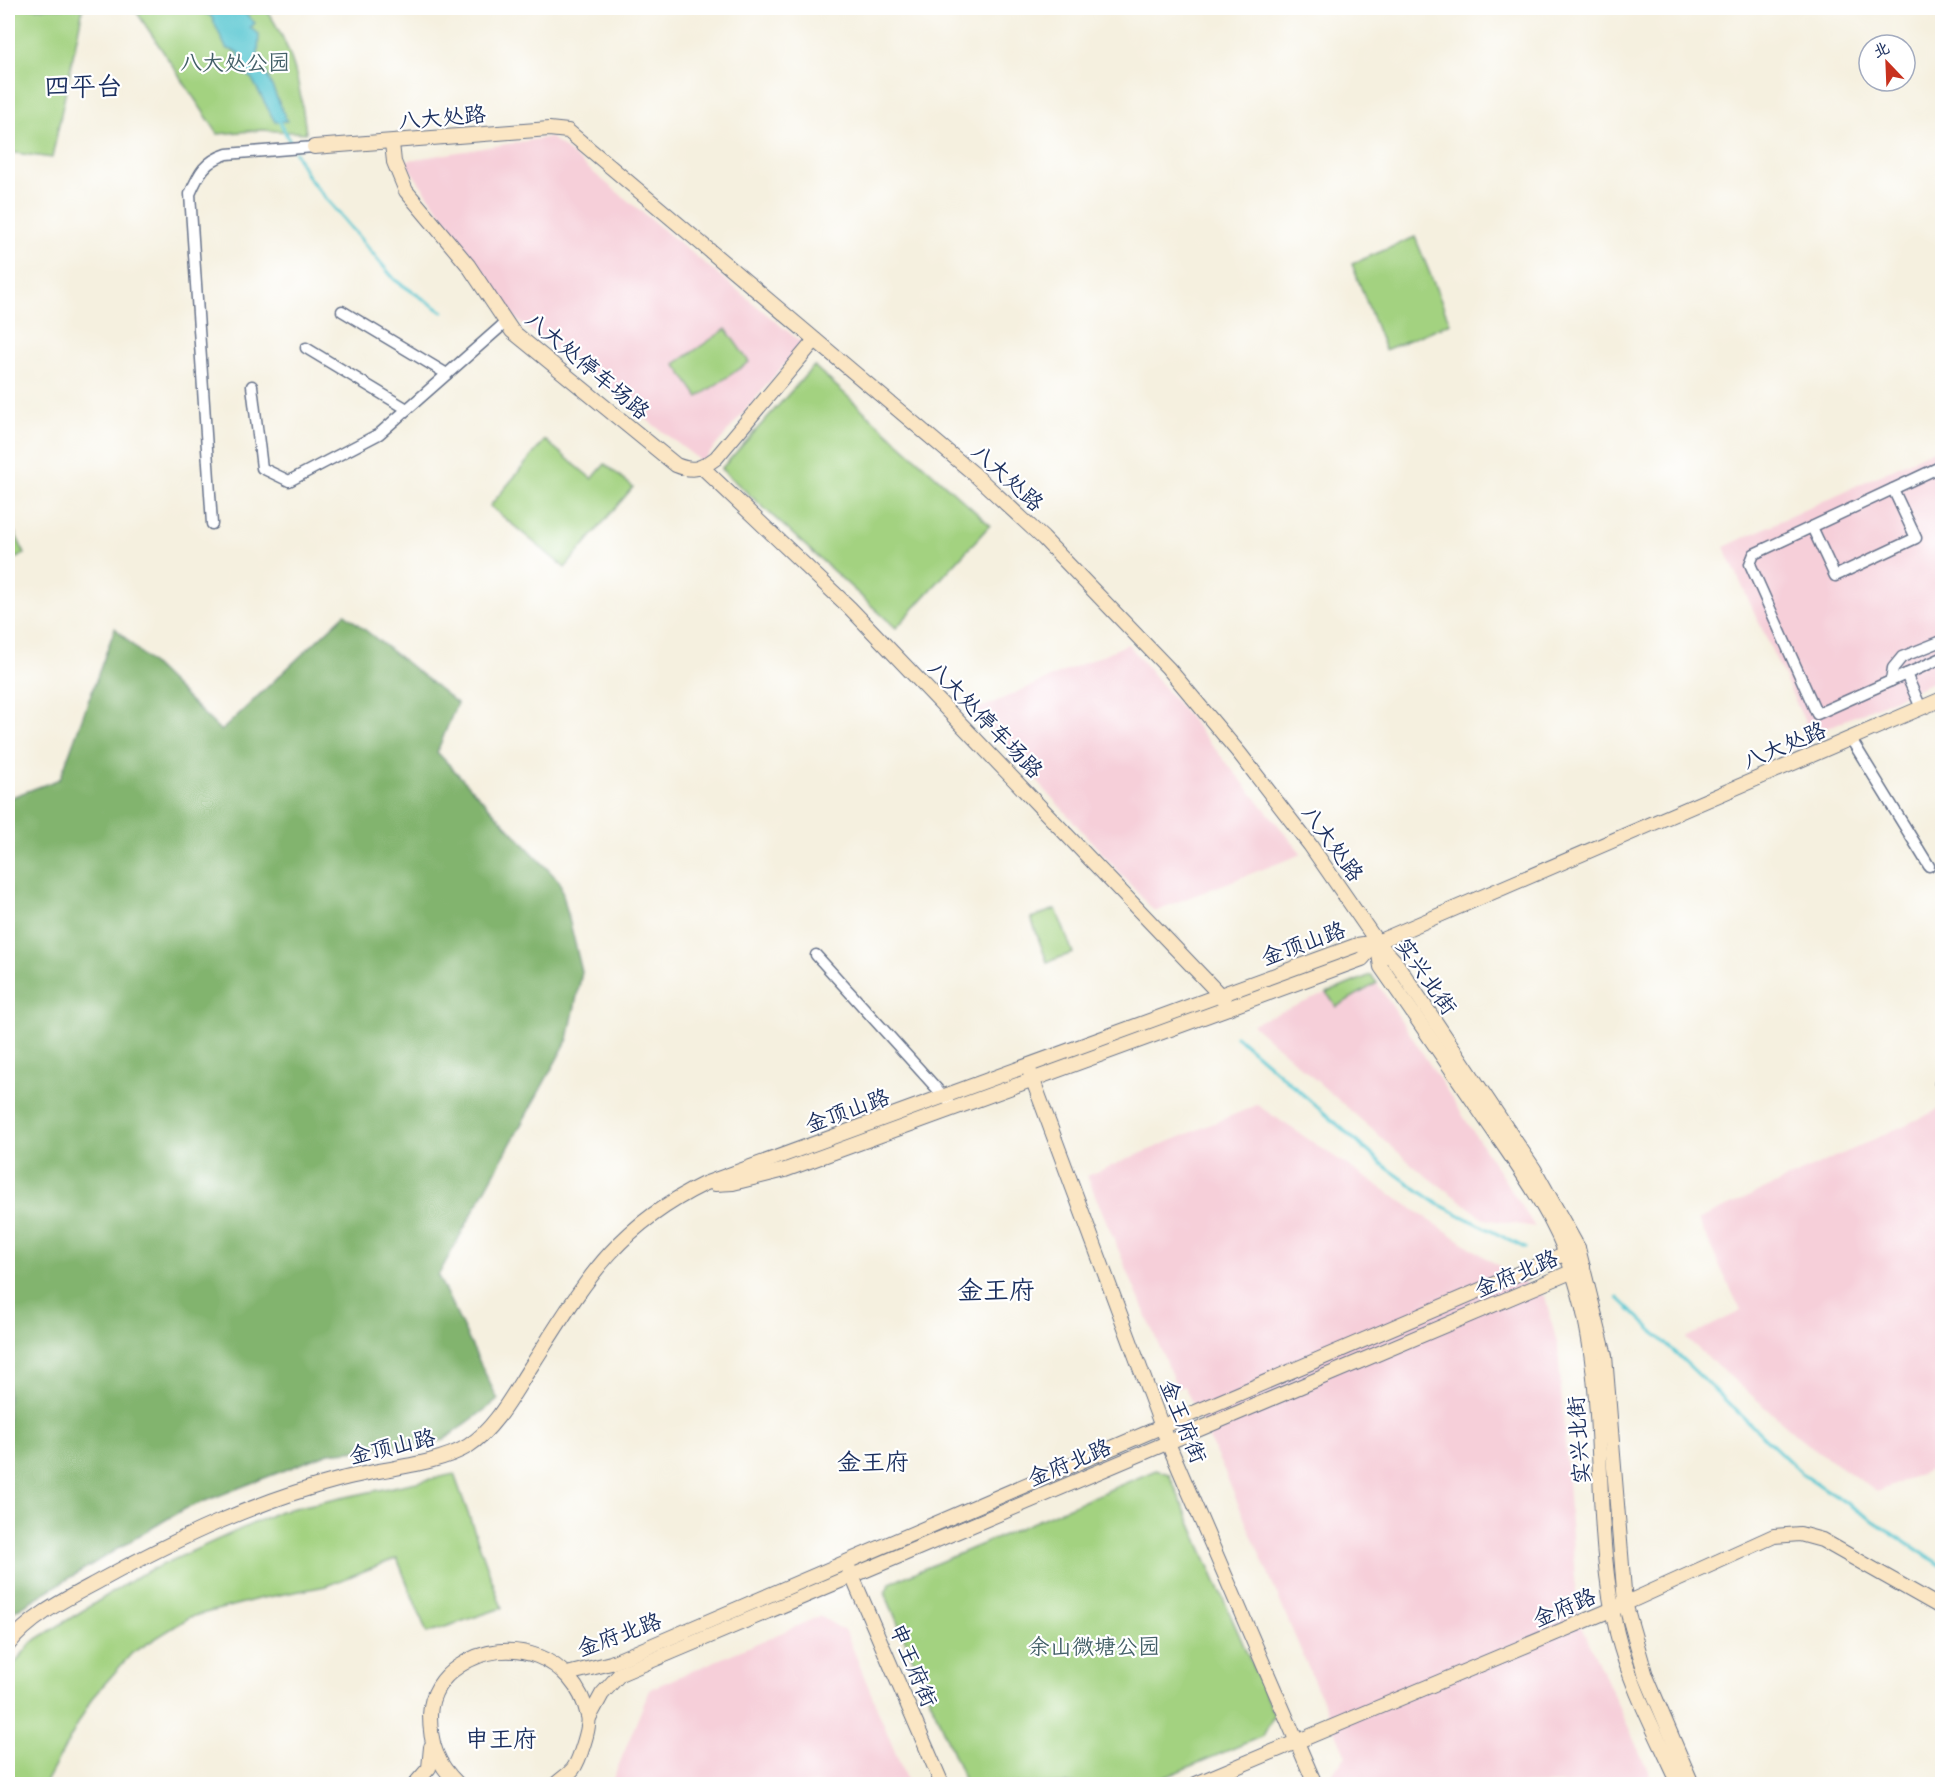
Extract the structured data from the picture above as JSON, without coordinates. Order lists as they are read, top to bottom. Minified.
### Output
{"streets":{"street":["八大处路","八大处停车场路","金顶山路","实兴北街","金府北路","金王府街","金府路","申王府街"]},"crossings":[["八大处路","八大处停车场路"],["八大处路","金顶山路"],["八大处路","实兴北街"],["八大处停车场路","金顶山路"],["金顶山路","实兴北街"],["金顶山路","金王府街"],["实兴北街","金府北路"],["实兴北街","金府路"],["金府北路","金王府街"],["金府北路","申王府街"],["金王府街","金府路"]],"districts":["四平台","金王府","金王府","申王府"],"parks":["八大处公园","余山微塘公园"],"north":"top left"}
